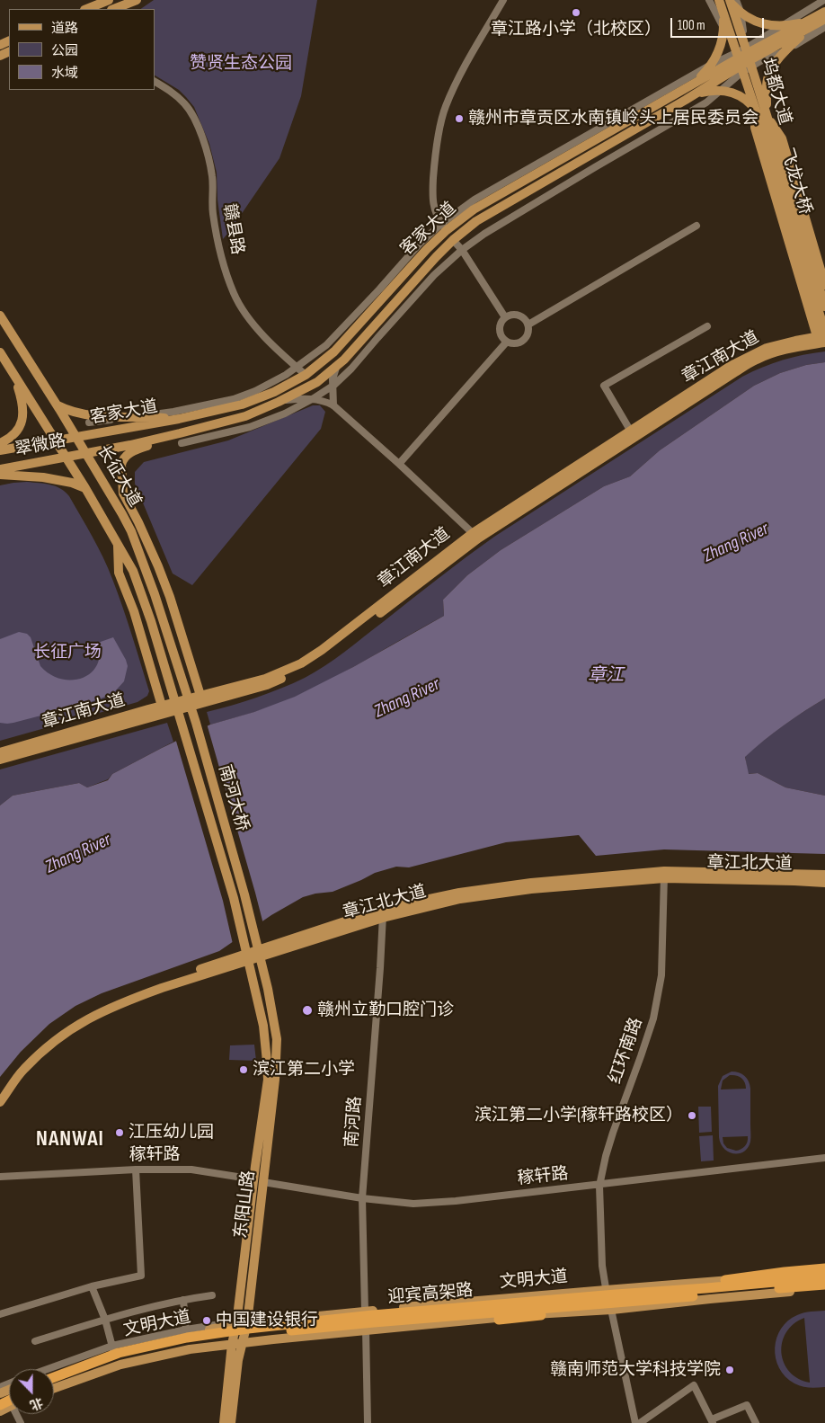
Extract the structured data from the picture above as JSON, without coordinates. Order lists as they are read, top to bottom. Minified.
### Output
{"streets":{"highway":["迎宾高架路"],"main road":["坞都大道","飞龙大桥","客家大道","章江南大道","翠微路","长征大道","南河大桥","章江北大道","东阳山路","文明大道"],"street":["赣县路","红环南路","南河路","稼轩路"]},"crossings":[["坞都大道","飞龙大桥"],["坞都大道","客家大道"],["飞龙大桥","章江南大道"],["赣县路","客家大道"],["客家大道","翠微路"],["客家大道","长征大道"],["翠微路","长征大道"],["长征大道","南河大桥"],["南河大桥","东阳山路"],["章江北大道","红环南路"],["章江北大道","南河路"],["红环南路","稼轩路"],["红环南路","文明大道"],["红环南路","迎宾高架路"],["南河路","稼轩路"],["南河路","文明大道"],["稼轩路","东阳山路"],["东阳山路","文明大道"]],"districts":["NANWAI"],"water":["Zhang River","章江"],"parks":["赞贤生态公园","长征广场"],"places":["章江路小学（北校区）","赣州市章贡区水南镇岭头上居民委员会","赣州立勤口腔门诊","滨江第二小学","滨江第二小学(稼轩路校区）","江压幼儿园","中国建设银行","赣南师范大学科技学院"],"legend":["道路","公园","水域"],"scale_bar":"100 m","north":"bottom"}
